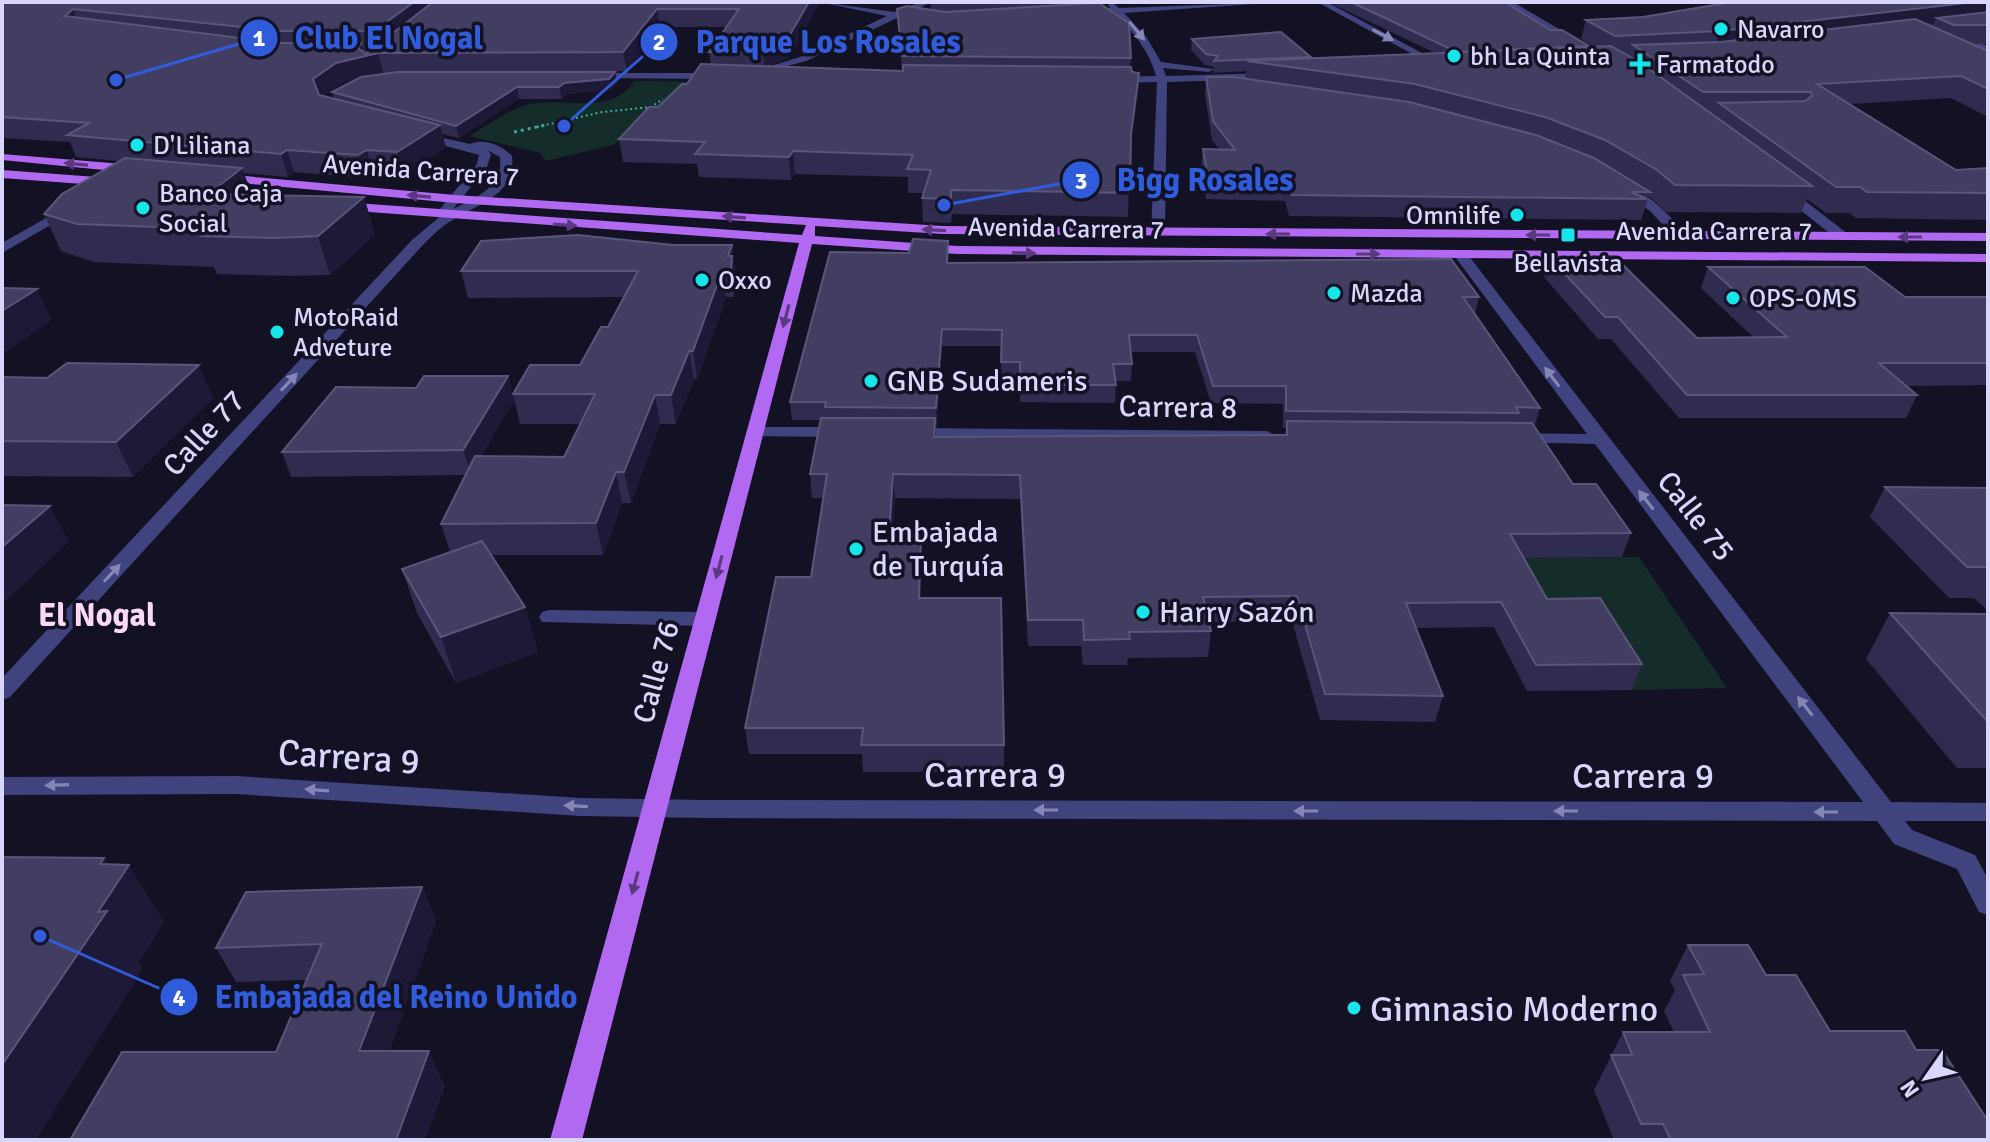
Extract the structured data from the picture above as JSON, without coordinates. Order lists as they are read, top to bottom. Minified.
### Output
{"streets":{"main road":["Avenida Carrera 7","Calle 76"],"street":["Carrera 8","Calle 77","Calle 75","Carrera 9"]},"crossings":[["Avenida Carrera 7","Calle 77"],["Avenida Carrera 7","Calle 75"],["Avenida Carrera 7","Calle 76"],["Calle 75","Carrera 9"],["Calle 76","Carrera 9"]],"one_way":["Calle 77","Calle 75","Calle 76","Carrera 9"],"districts":["El Nogal"],"places":{"other":["Navarro","bh La Quinta","Club El Nogal","Parque Los Rosales","D'Liliana","Bigg Rosales","Banco Caja Social","Omnilife","Oxxo","Mazda","OPS-OMS","MotoRaid Adveture","GNB Sudameris","Embajada de Turquía","Harry Sazón","Embajada del Reino Unido","Gimnasio Moderno"],"health":["Farmatodo"],"transit":["Bellavista"]},"north":"bottom left"}
